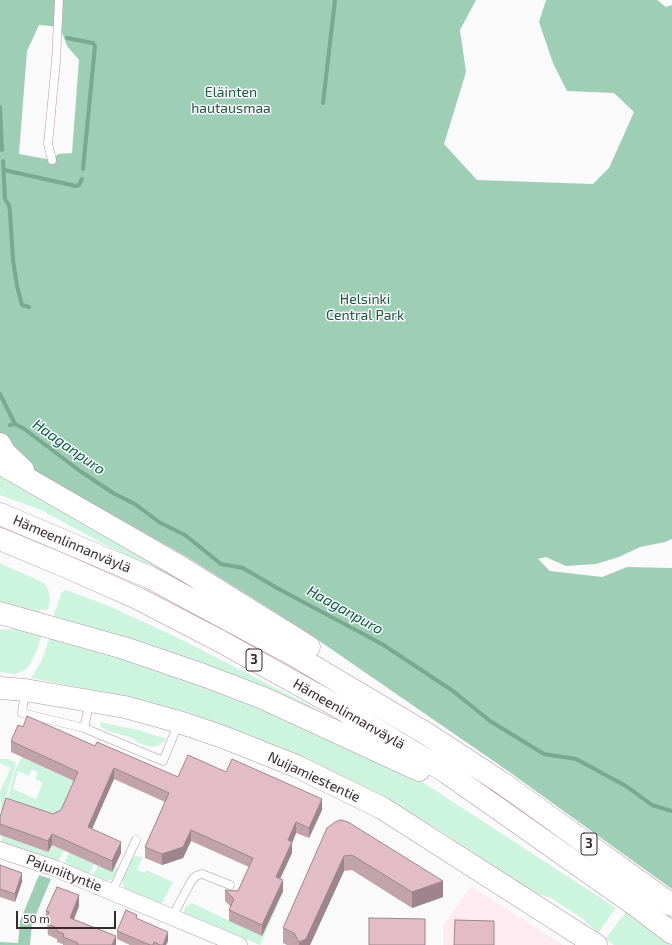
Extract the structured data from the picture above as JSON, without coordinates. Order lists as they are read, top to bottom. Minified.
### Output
{"streets":{"main road":["Hämeenlinnanväylä","3","Nuijamiestentie"],"street":["Pajuniityntie"]},"water":["Haaganpuro"],"parks":["Eläinten hautausmaa","Helsinki Central Park"],"scale_bar":"50 m"}
